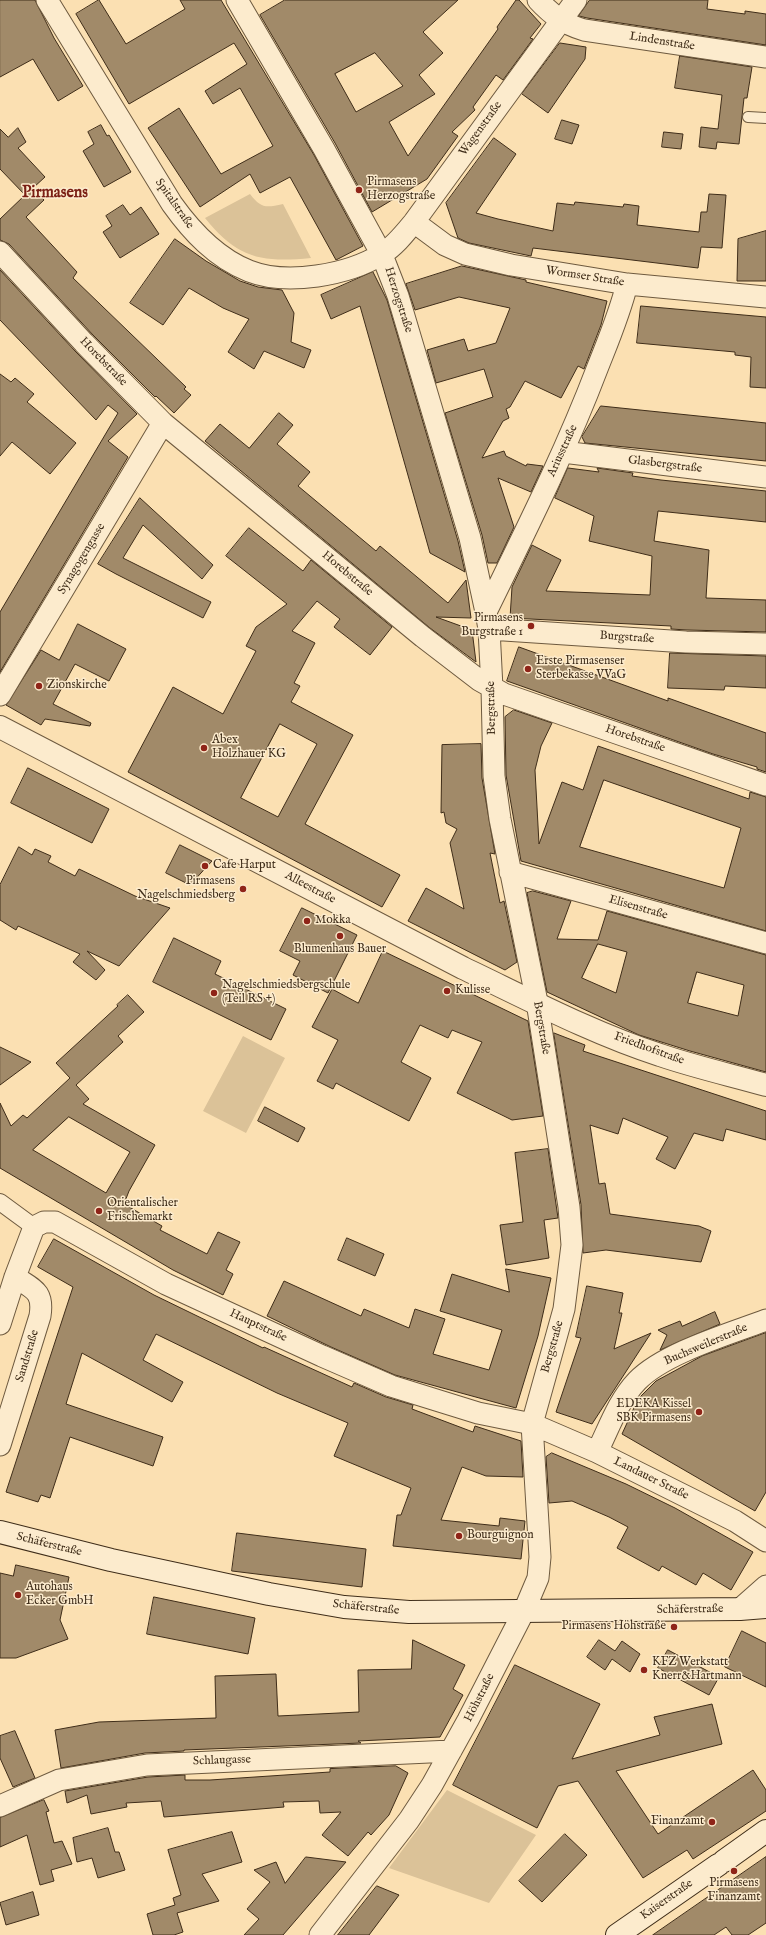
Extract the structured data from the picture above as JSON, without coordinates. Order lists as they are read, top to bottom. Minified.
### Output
{"streets":{"main road":["Alleestraße","Friedhofstraße","Schäferstraße","Kaiserstraße"],"street":["Lindenstraße","Wagenstraße","Spitalstraße","Wormser Straße","Herzogstraße","Horebstraße","Ariusstraße","Glasbergstraße","Synagogengasse","Burgstraße","Bergstraße","Elisenstraße","Hauptstraße","Buchsweilerstraße","Sandstraße","Landauer Straße","Höhstraße","Schlaugasse"]},"crossings":[["Lindenstraße","Wagenstraße"],["Wagenstraße","Spitalstraße"],["Wagenstraße","Wormser Straße"],["Wagenstraße","Herzogstraße"],["Spitalstraße","Herzogstraße"],["Wormser Straße","Ariusstraße"],["Herzogstraße","Ariusstraße"],["Herzogstraße","Burgstraße"],["Herzogstraße","Bergstraße"],["Horebstraße","Synagogengasse"],["Horebstraße","Bergstraße"],["Ariusstraße","Glasbergstraße"],["Ariusstraße","Burgstraße"],["Ariusstraße","Bergstraße"],["Burgstraße","Bergstraße"],["Bergstraße","Alleestraße"],["Bergstraße","Elisenstraße"],["Bergstraße","Friedhofstraße"],["Bergstraße","Hauptstraße"],["Bergstraße","Landauer Straße"],["Bergstraße","Höhstraße"],["Alleestraße","Friedhofstraße"],["Hauptstraße","Landauer Straße"],["Hauptstraße","Höhstraße"],["Buchsweilerstraße","Landauer Straße"],["Landauer Straße","Höhstraße"],["Schäferstraße","Höhstraße"],["Höhstraße","Schlaugasse"]],"districts":["Pirmasens"],"places":["Pirmasens Herzogstraße","Pirmasens Burgstraße 1","Erste Pirmasenser Sterbekasse VVaG","Zionskirche","Abex Holzhauer KG","Cafe Harput","Pirmasens Nagelschmiedsberg","Mokka","Blumenhaus Bauer","Kulisse","Nagelschmiedsbergschule (Teil RS +)","Orientalischer Frischemarkt","EDEKA Kissel SBK Pirmasens","Bourguignon","Autohaus Ecker GmbH","Pirmasens Höhstraße","KFZ Werkstatt Knerr&Hartmann","Finanzamt","Pirmasens Finanzamt"]}
